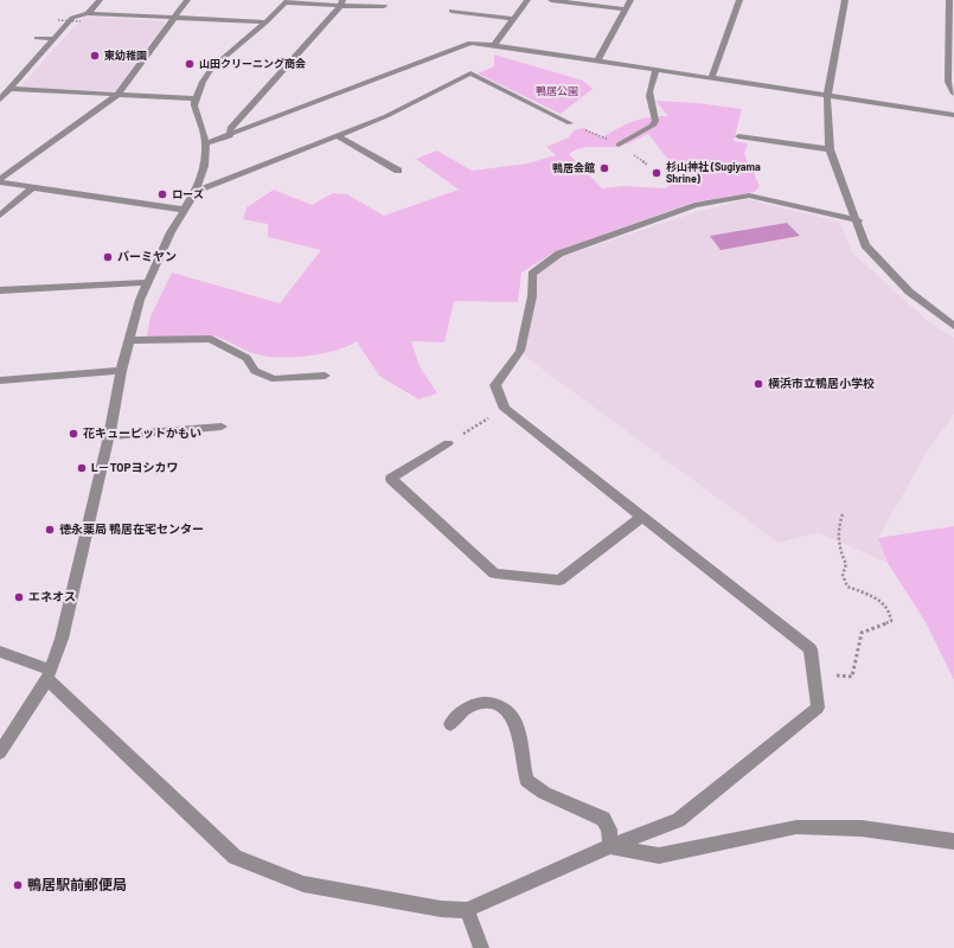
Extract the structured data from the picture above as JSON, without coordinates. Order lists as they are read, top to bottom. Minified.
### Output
{"parks":["鴨居公園"],"places":["東幼稚園","山田クリーニング商会","鴨居会館","杉山神社 (Sugiyama Shrine)","ローズ","バーミヤン","横浜市立鴨居小学校","花キューピットかもい","L－TOPヨシカワ","徳永薬局 鴨居在宅センター","エネオス","鴨居駅前郵便局"]}
